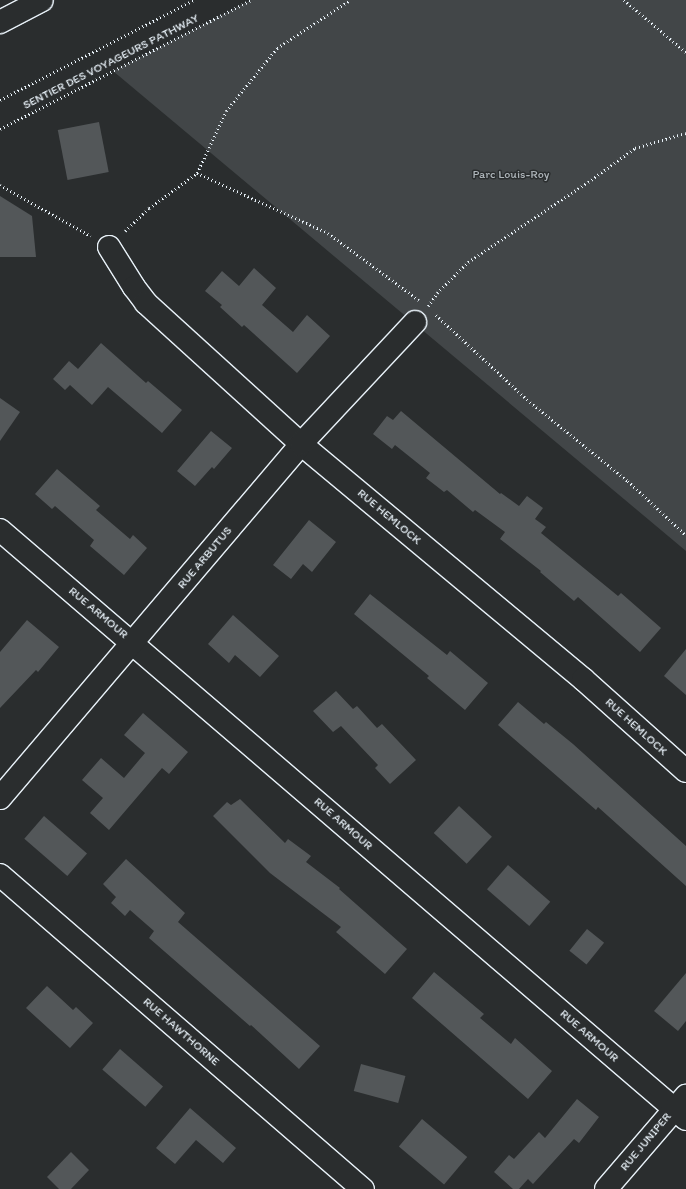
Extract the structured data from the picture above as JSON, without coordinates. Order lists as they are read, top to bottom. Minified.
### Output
{"streets":{"street":["RUE HEMLOCK","RUE ARBUTUS","RUE ARMOUR","RUE HAWTHORNE","RUE JUNIPER"],"path":["SENTIER DES VOYAGEURS PATHWAY"]},"crossings":[["RUE HEMLOCK","RUE ARBUTUS"],["RUE ARBUTUS","RUE ARMOUR"],["RUE ARMOUR","RUE JUNIPER"]],"parks":["Parc Louis-Roy"]}
